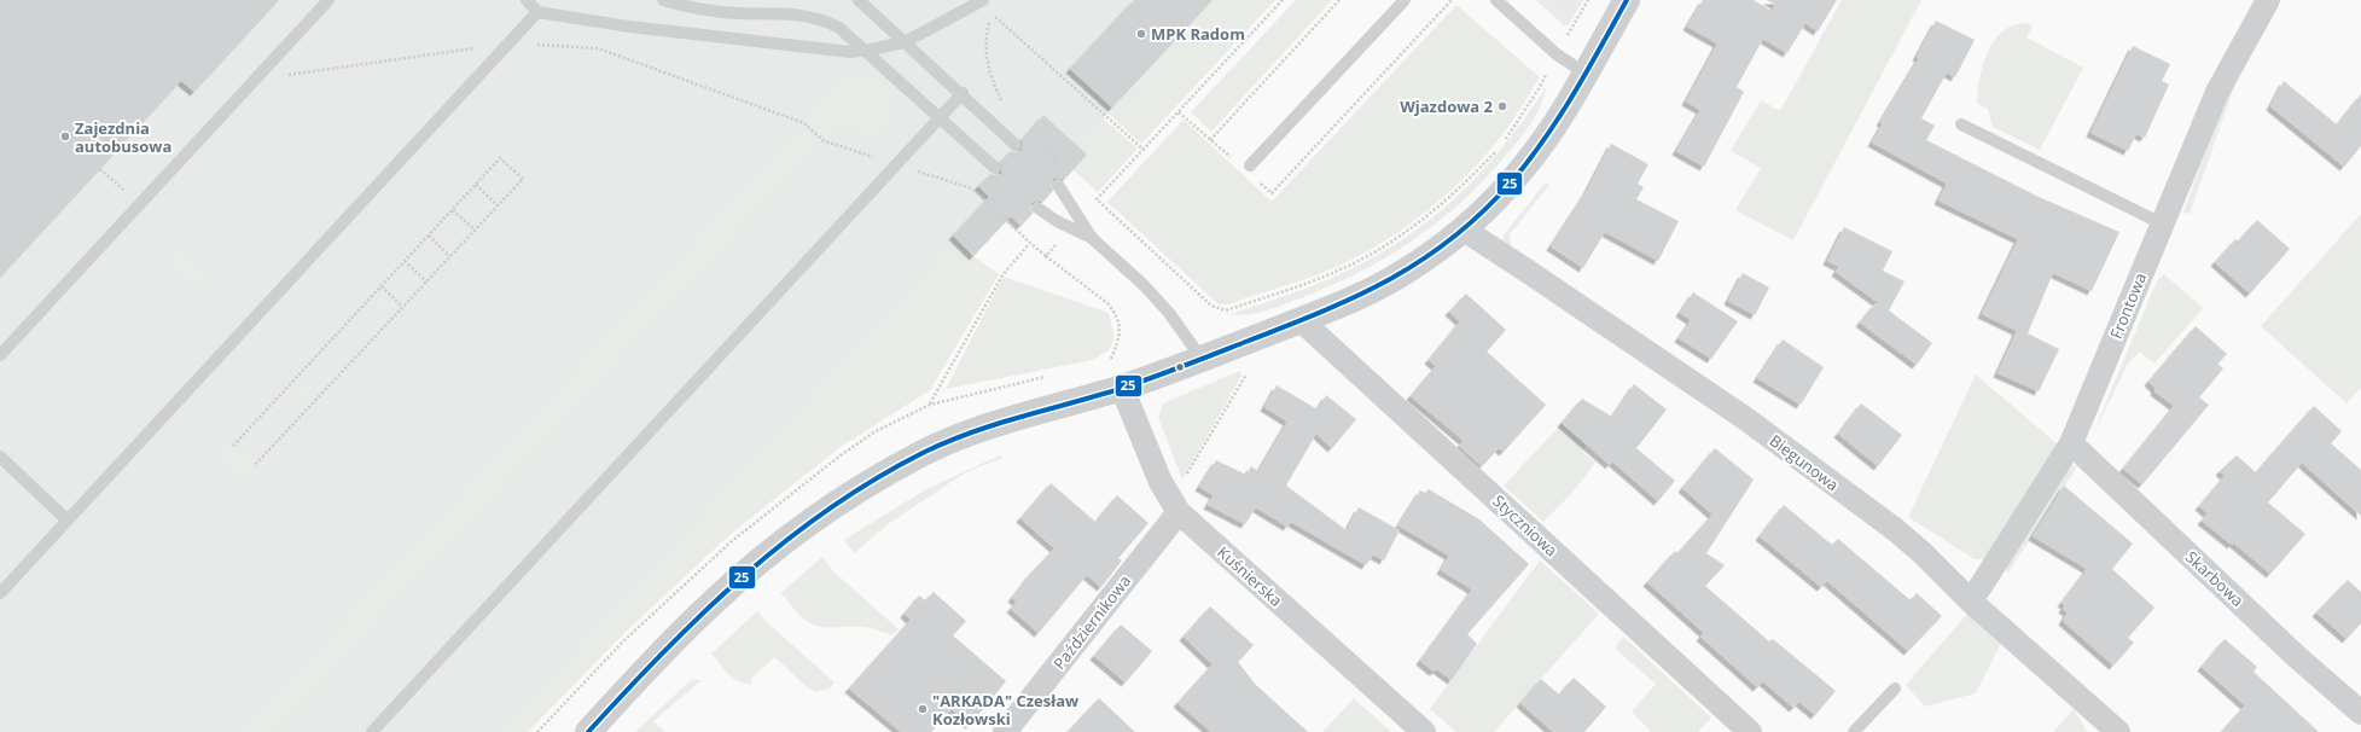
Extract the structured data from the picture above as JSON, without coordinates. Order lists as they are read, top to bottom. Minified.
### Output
{"streets":{"street":["Frontowa","Biegunowa","Styczniowa","Kuśnierska","Skarbowa","Październikowa"]},"crossings":[["Frontowa","Biegunowa"],["Frontowa","Skarbowa"],["Kuśnierska","Październikowa"]],"places":["MPK Radom","Wjazdowa 2","Zajezdnia autobusowa","\"ARKADA\" Czesław Kozłowski"],"lines":["transit line 25"]}
